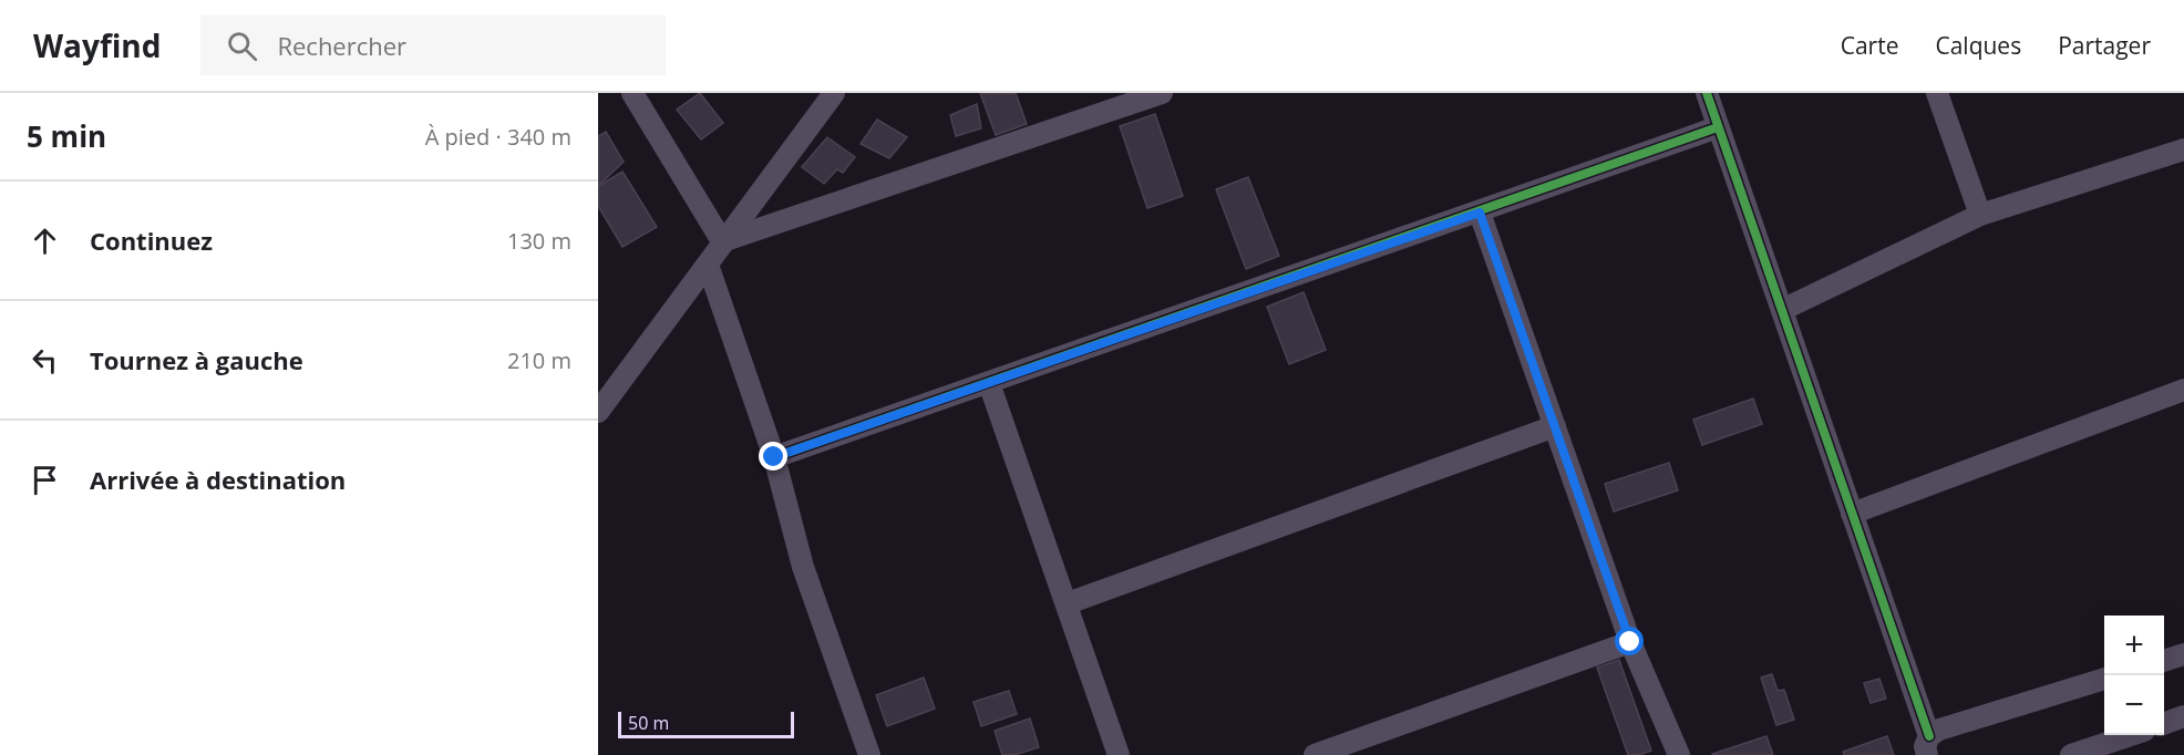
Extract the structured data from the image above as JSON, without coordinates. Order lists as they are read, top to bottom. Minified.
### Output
{"scale_bar":"50 m","page":{"header":"Wayfind","search":"Rechercher","nav":["Carte","Calques","Partager"],"heading":["5 min","À pied · 340 m"],"list":[["Continuez","130 m"],["Tournez à gauche","210 m"],"Arrivée à destination"],"map_buttons":["+","−"],"scale":"50 m"}}
